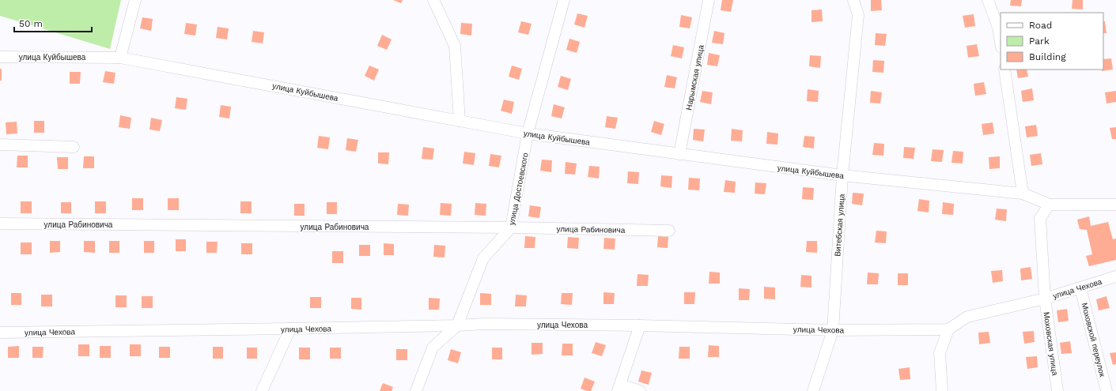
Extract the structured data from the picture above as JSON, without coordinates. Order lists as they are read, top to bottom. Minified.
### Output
{"streets":{"street":["улица Куйбышева","Нарымская улица","улица Достоевского","улица Рабиновича","Витебская улица","улица Чехова","Моховской переулок","Моховская улица"]},"crossings":[["улица Куйбышева","Нарымская улица"],["улица Куйбышева","улица Достоевского"],["улица Куйбышева","Витебская улица"],["улица Куйбышева","Моховская улица"],["улица Достоевского","улица Рабиновича"],["улица Достоевского","улица Чехова"],["Витебская улица","улица Чехова"],["улица Чехова","Моховской переулок"],["улица Чехова","Моховская улица"]],"legend":["Road","Park","Building"],"scale_bar":"50 m"}
